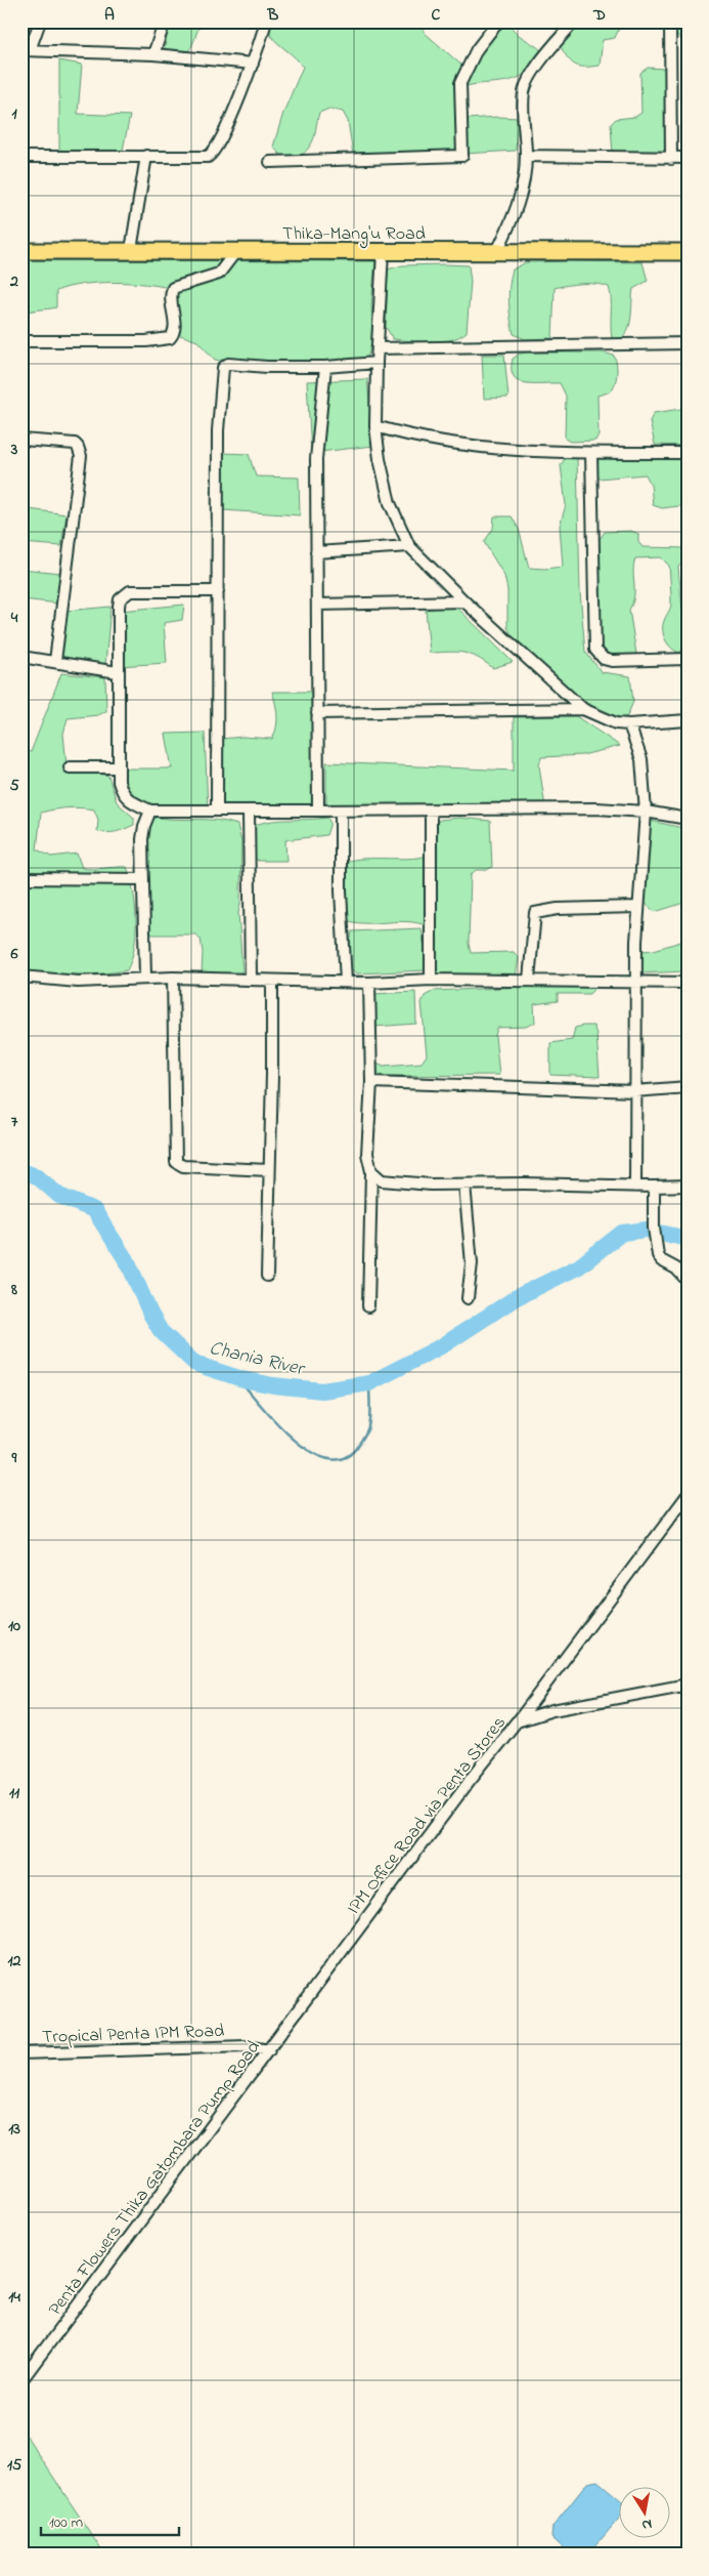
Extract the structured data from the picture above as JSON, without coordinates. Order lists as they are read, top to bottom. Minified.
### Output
{"streets":{"highway":["Thika-Mang'u Road"],"street":["IPM Office Road via Penta Stores","Tropical Penta IPM Road","Penta Flowers Thika Gatombara Pump Road"]},"crossings":[["IPM Office Road via Penta Stores","Tropical Penta IPM Road"],["IPM Office Road via Penta Stores","Penta Flowers Thika Gatombara Pump Road"],["Tropical Penta IPM Road","Penta Flowers Thika Gatombara Pump Road"]],"water":["Chania River"],"scale_bar":"100 m","north":"bottom","grid":{"columns":["A","B","C","D"],"rows":["1","2","3","4","5","6","7","8","9","10","11","12","13","14","15"]}}
